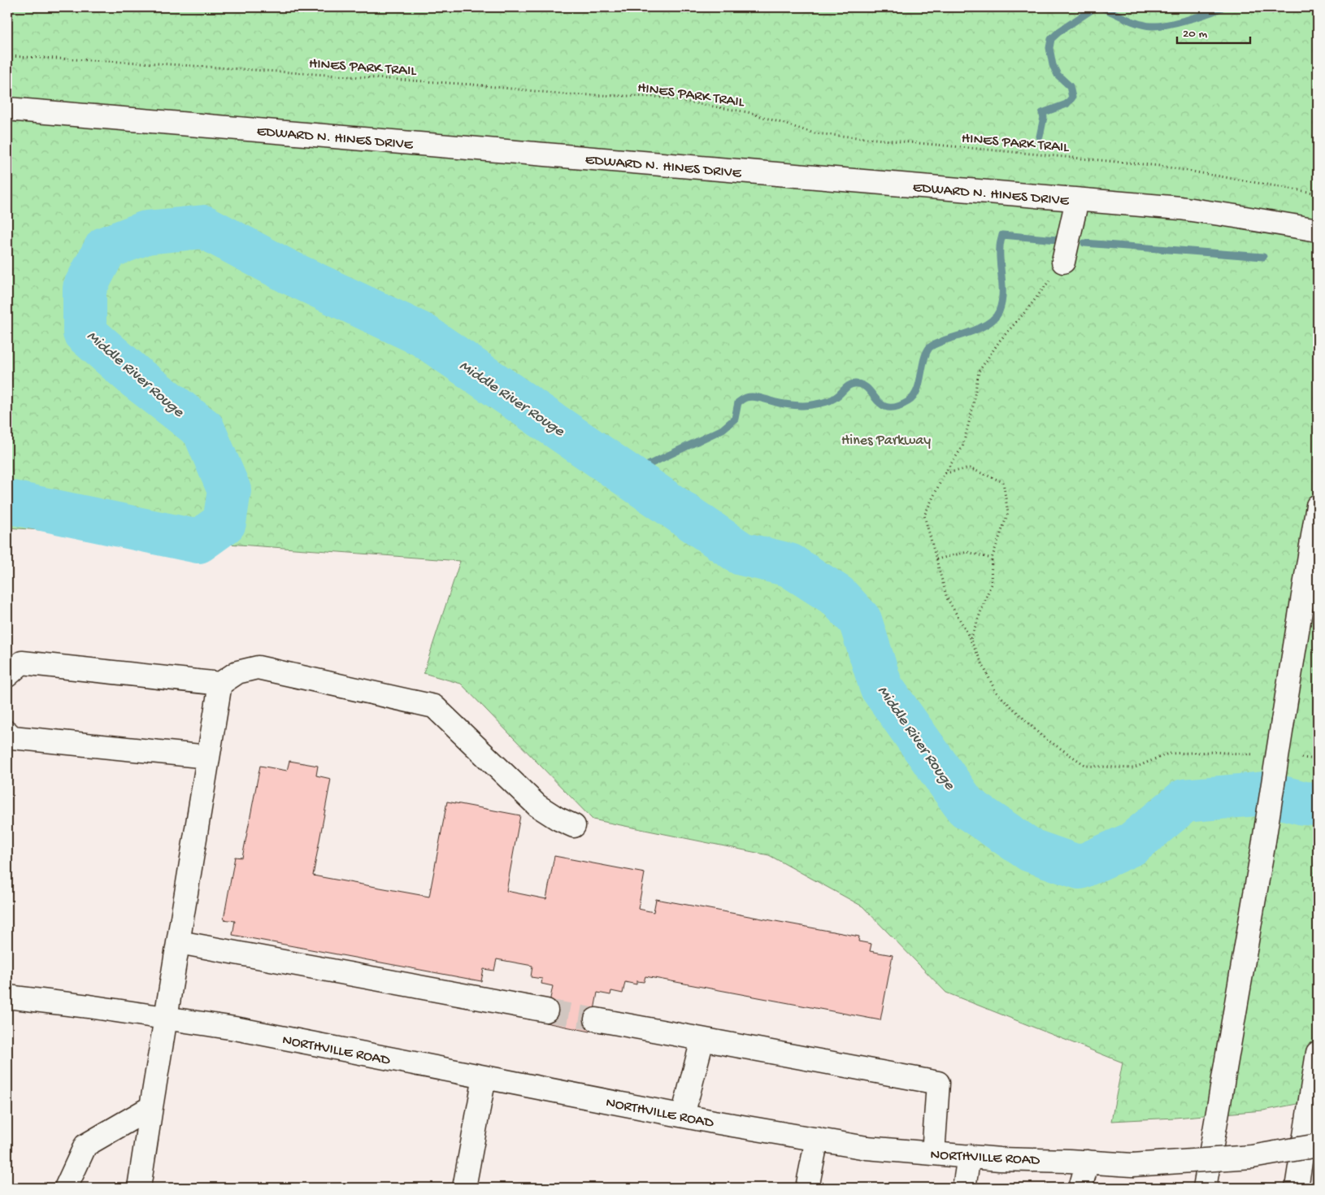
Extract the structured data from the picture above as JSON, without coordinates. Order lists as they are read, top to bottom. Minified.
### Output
{"streets":{"main road":["EDWARD N. HINES DRIVE","NORTHVILLE ROAD"],"path":["HINES PARK TRAIL"]},"water":["Middle River Rouge"],"parks":["Hines Parkway"],"scale_bar":"20 m"}
